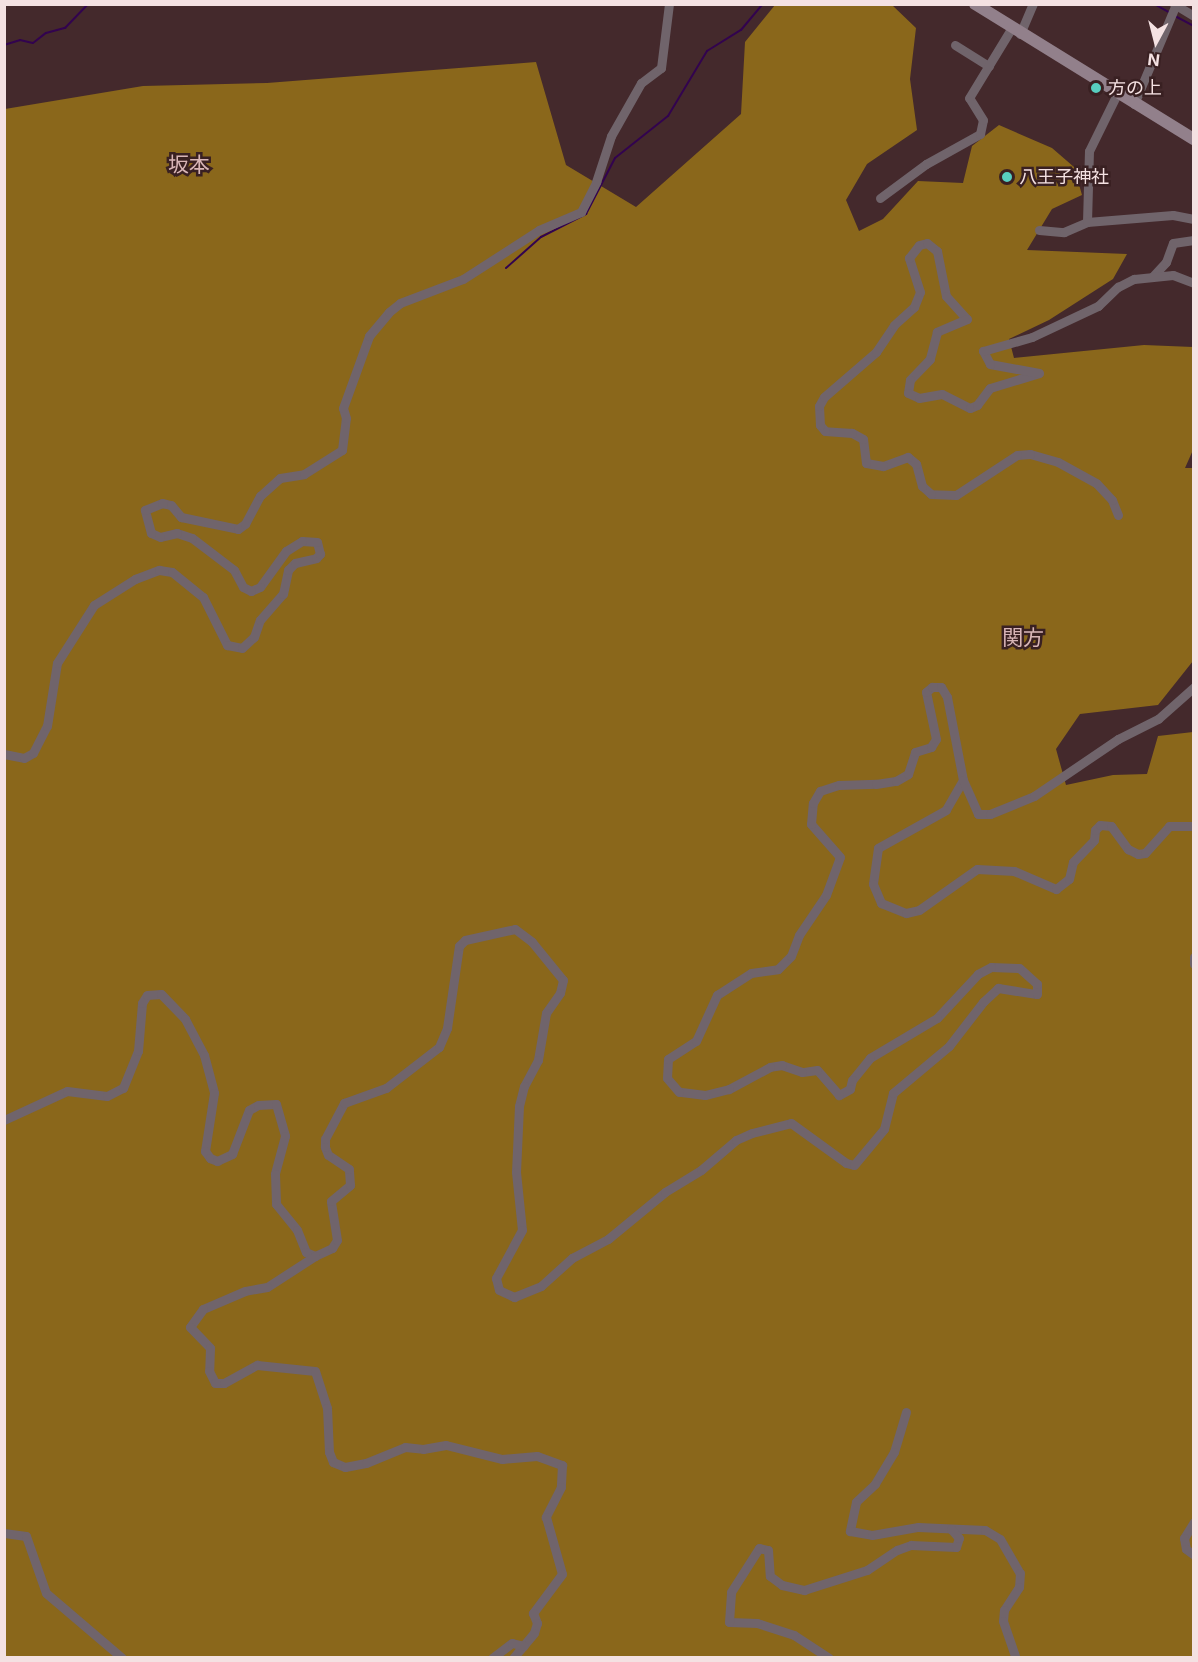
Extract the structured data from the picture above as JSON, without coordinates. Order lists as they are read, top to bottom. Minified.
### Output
{"districts":["坂本","関方"],"places":["方の上","八王子神社"],"north":"bottom"}
